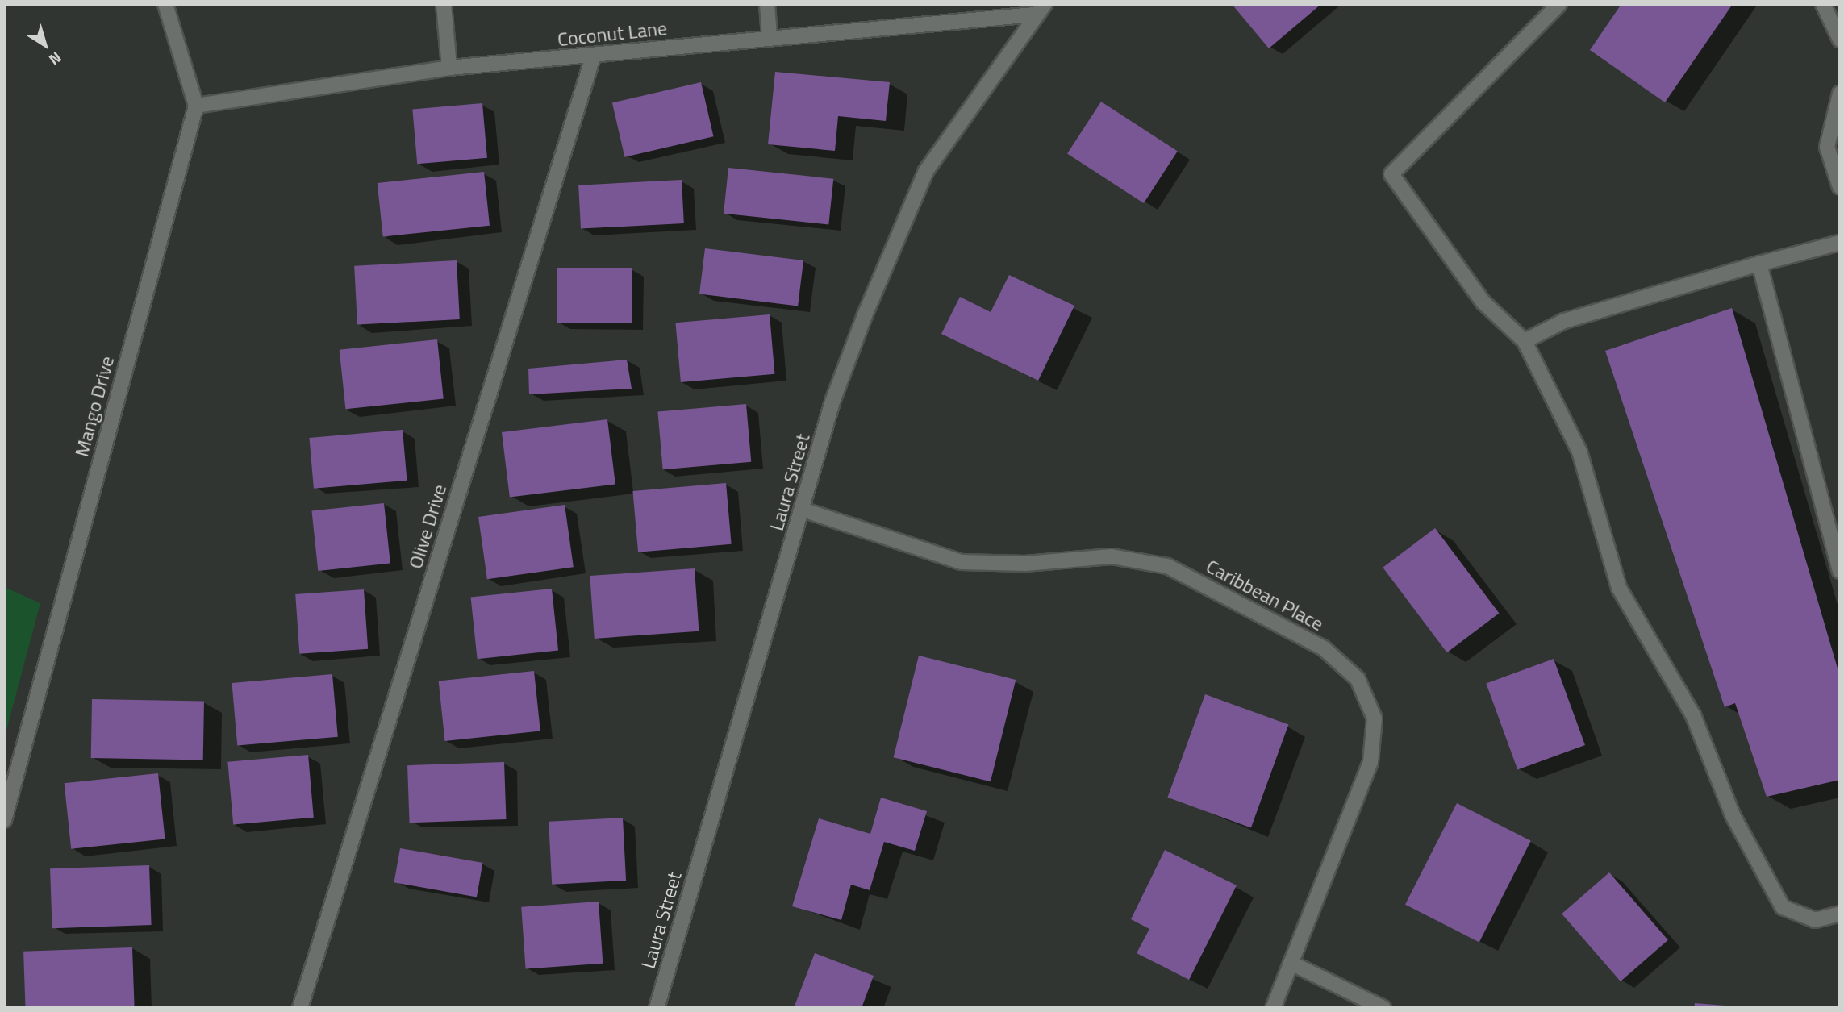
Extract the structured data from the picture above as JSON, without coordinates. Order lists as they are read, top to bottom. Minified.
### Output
{"streets":{"street":["Coconut Lane","Mango Drive","Laura Street","Olive Drive","Caribbean Place"]},"crossings":[["Coconut Lane","Mango Drive"],["Coconut Lane","Laura Street"],["Coconut Lane","Olive Drive"],["Laura Street","Caribbean Place"]],"north":"bottom right"}
